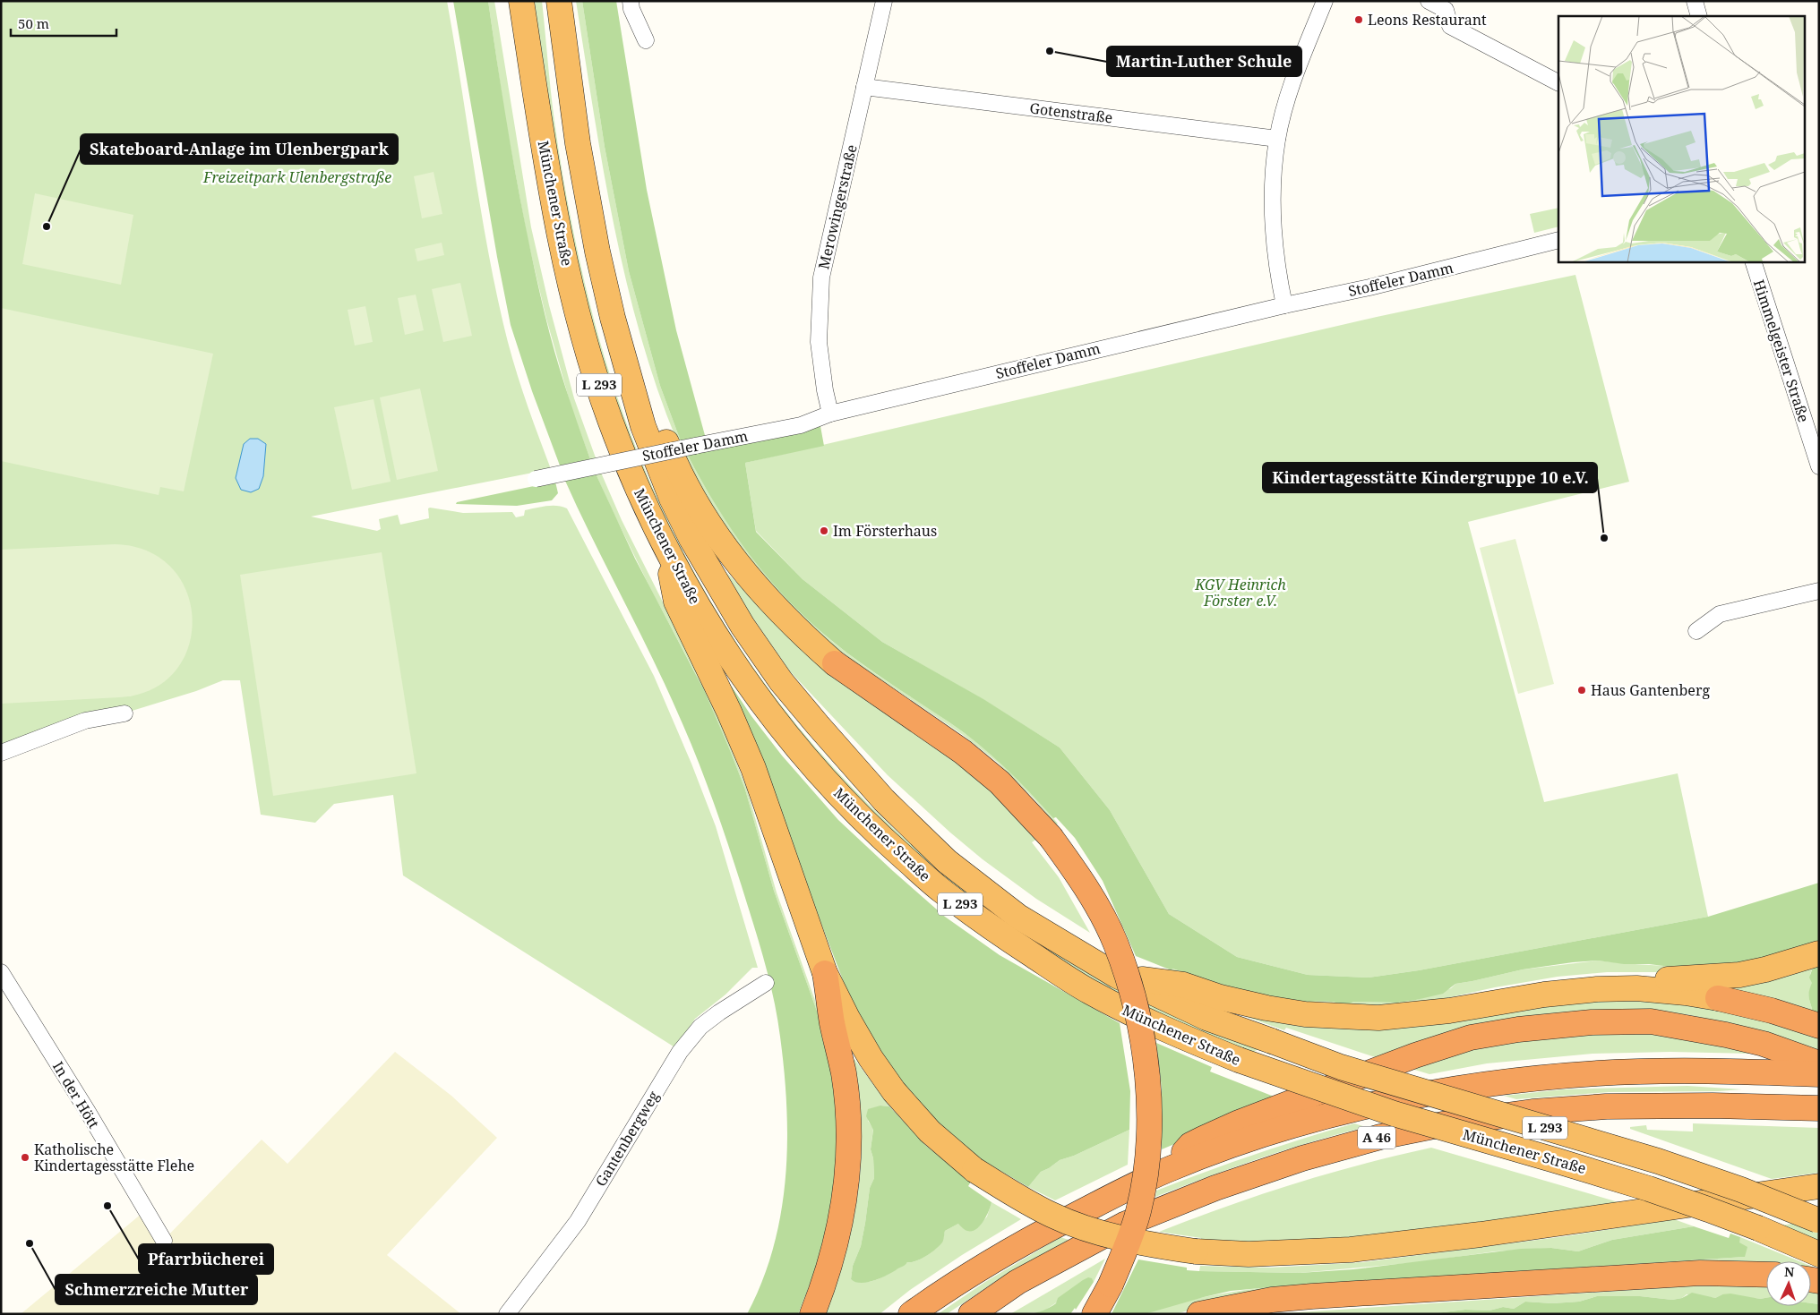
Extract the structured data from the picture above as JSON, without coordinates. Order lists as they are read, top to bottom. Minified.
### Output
{"streets":{"highway":["Münchener Straße","L 293","A 46"],"street":["Gotenstraße","Merowingerstraße","Stoffeler Damm","Himmelgeister Straße","In der Hött","Gantenbergweg"]},"crossings":[["Gotenstraße","Merowingerstraße"],["Münchener Straße","L 293"],["Merowingerstraße","Stoffeler Damm"]],"parks":["Freizeitpark Ulenbergstraße","KGV Heinrich Förster e.V."],"places":["Leons Restaurant","Martin-Luther Schule","Skateboard-Anlage im Ulenbergpark","Im Försterhaus","Kindertagesstätte Kindergruppe 10 e.V.","Haus Gantenberg","Katholische Kindertagesstätte Flehe","Pfarrbücherei","Schmerzreiche Mutter"],"scale_bar":"50 m","north":"top"}
